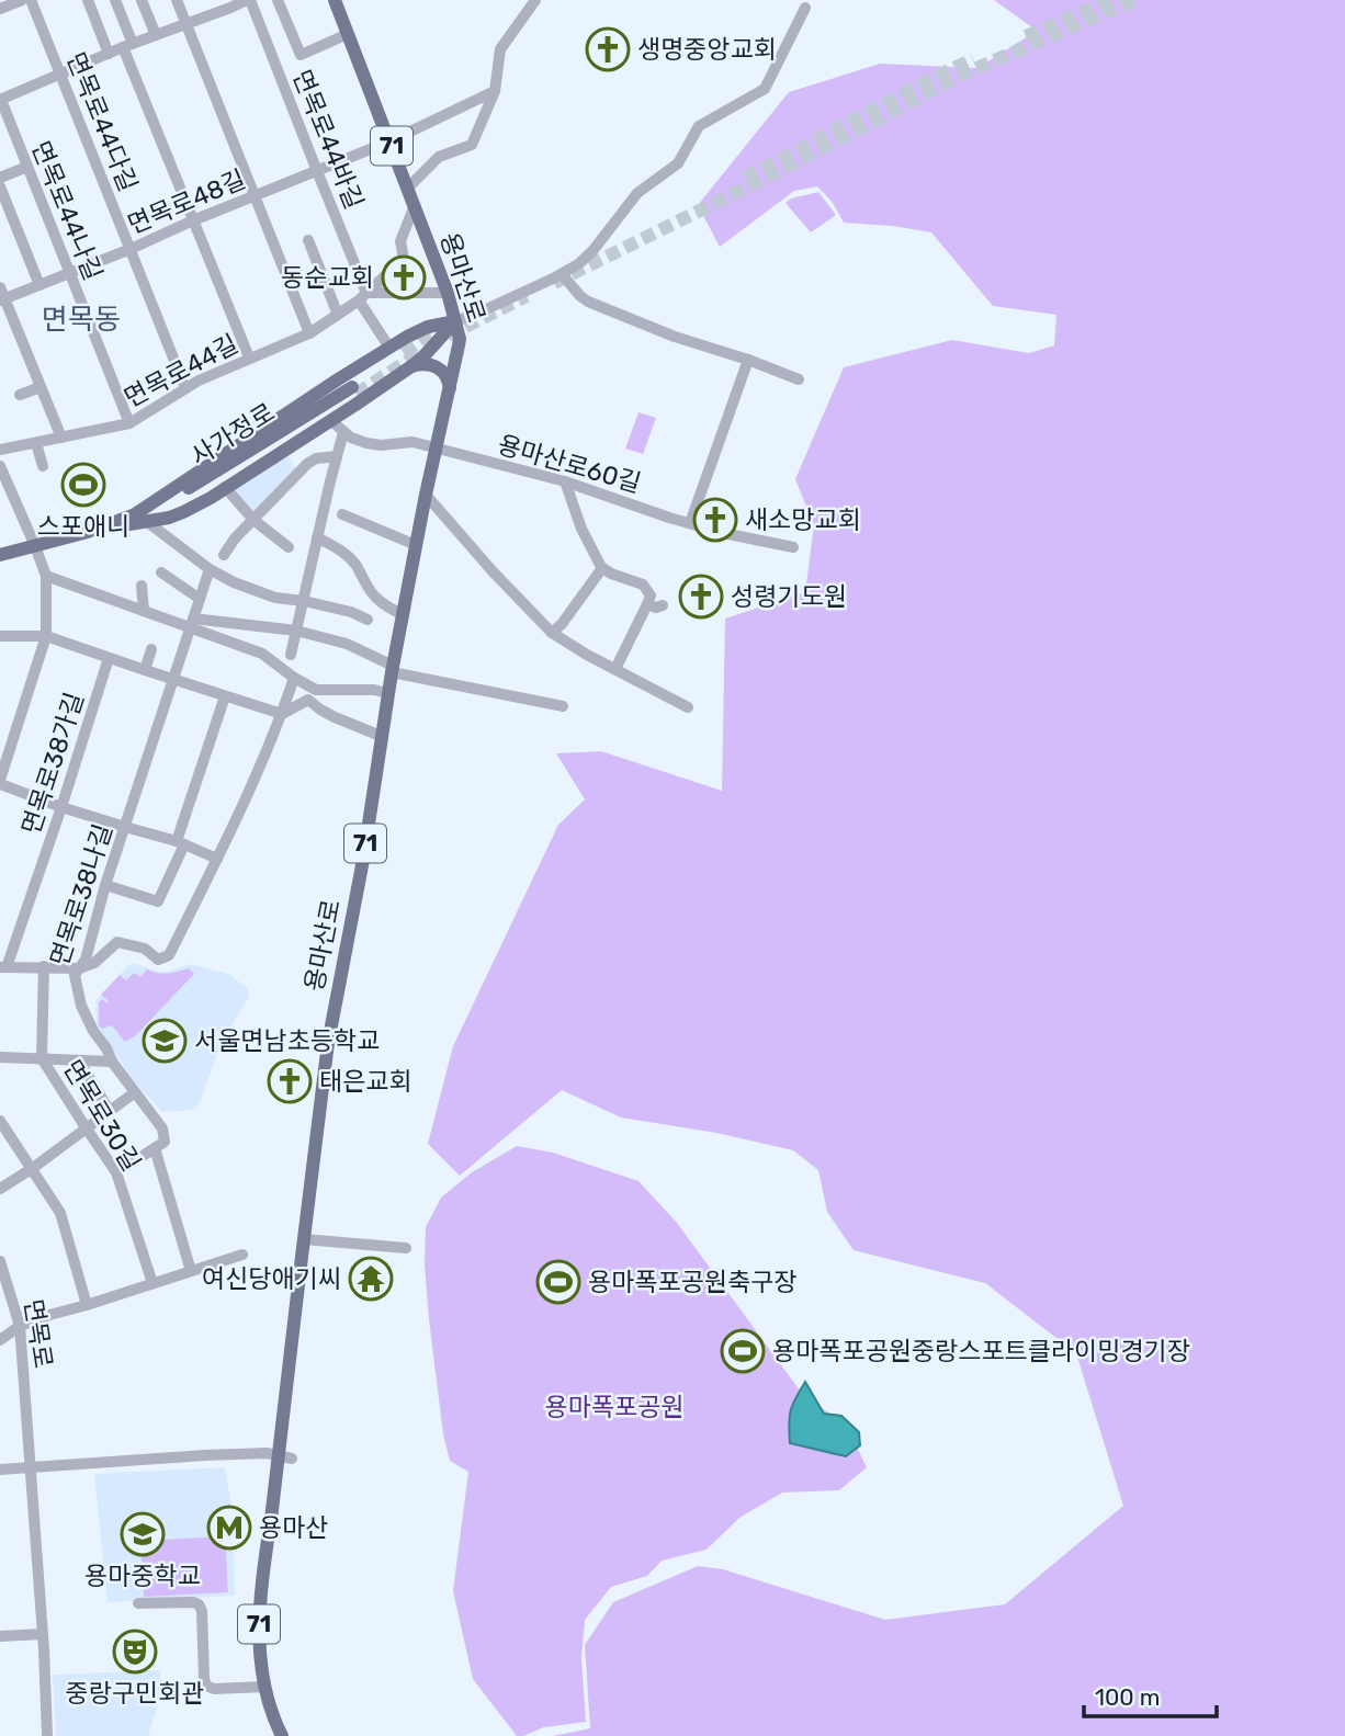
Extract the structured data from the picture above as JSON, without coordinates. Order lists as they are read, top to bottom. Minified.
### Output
{"streets":{"main road":["71","용마산로","사가정로"],"street":["면목로44다길","면목로44바길","면목로48길","면목로44나길","면목로44길","용마산로60길","면목로38가길","면목로38나길","면목로30길","면목로"]},"crossings":[["면목로44다길","면목로48길"],["면목로44다길","면목로44길"],["면목로44바길","면목로48길"],["면목로44바길","용마산로"],["면목로44바길","면목로44길"],["면목로48길","면목로44나길"],["면목로48길","용마산로"],["면목로44나길","면목로44길"],["용마산로","면목로44길"],["용마산로","용마산로60길"]],"districts":["면목동"],"parks":["용마폭포공원"],"places":{"church":["생명중앙교회","동순교회","새소망교회","성령기도원","태은교회"],"sports":["스포애니","용마폭포공원축구장","용마폭포공원중랑스포트클라이밍경기장"],"school or university":["서울면남초등학교","용마중학교"],"temple":["여신당애기씨"],"metro station":["용마산"],"theatre":["중랑구민회관"]},"scale_bar":"100 m"}
